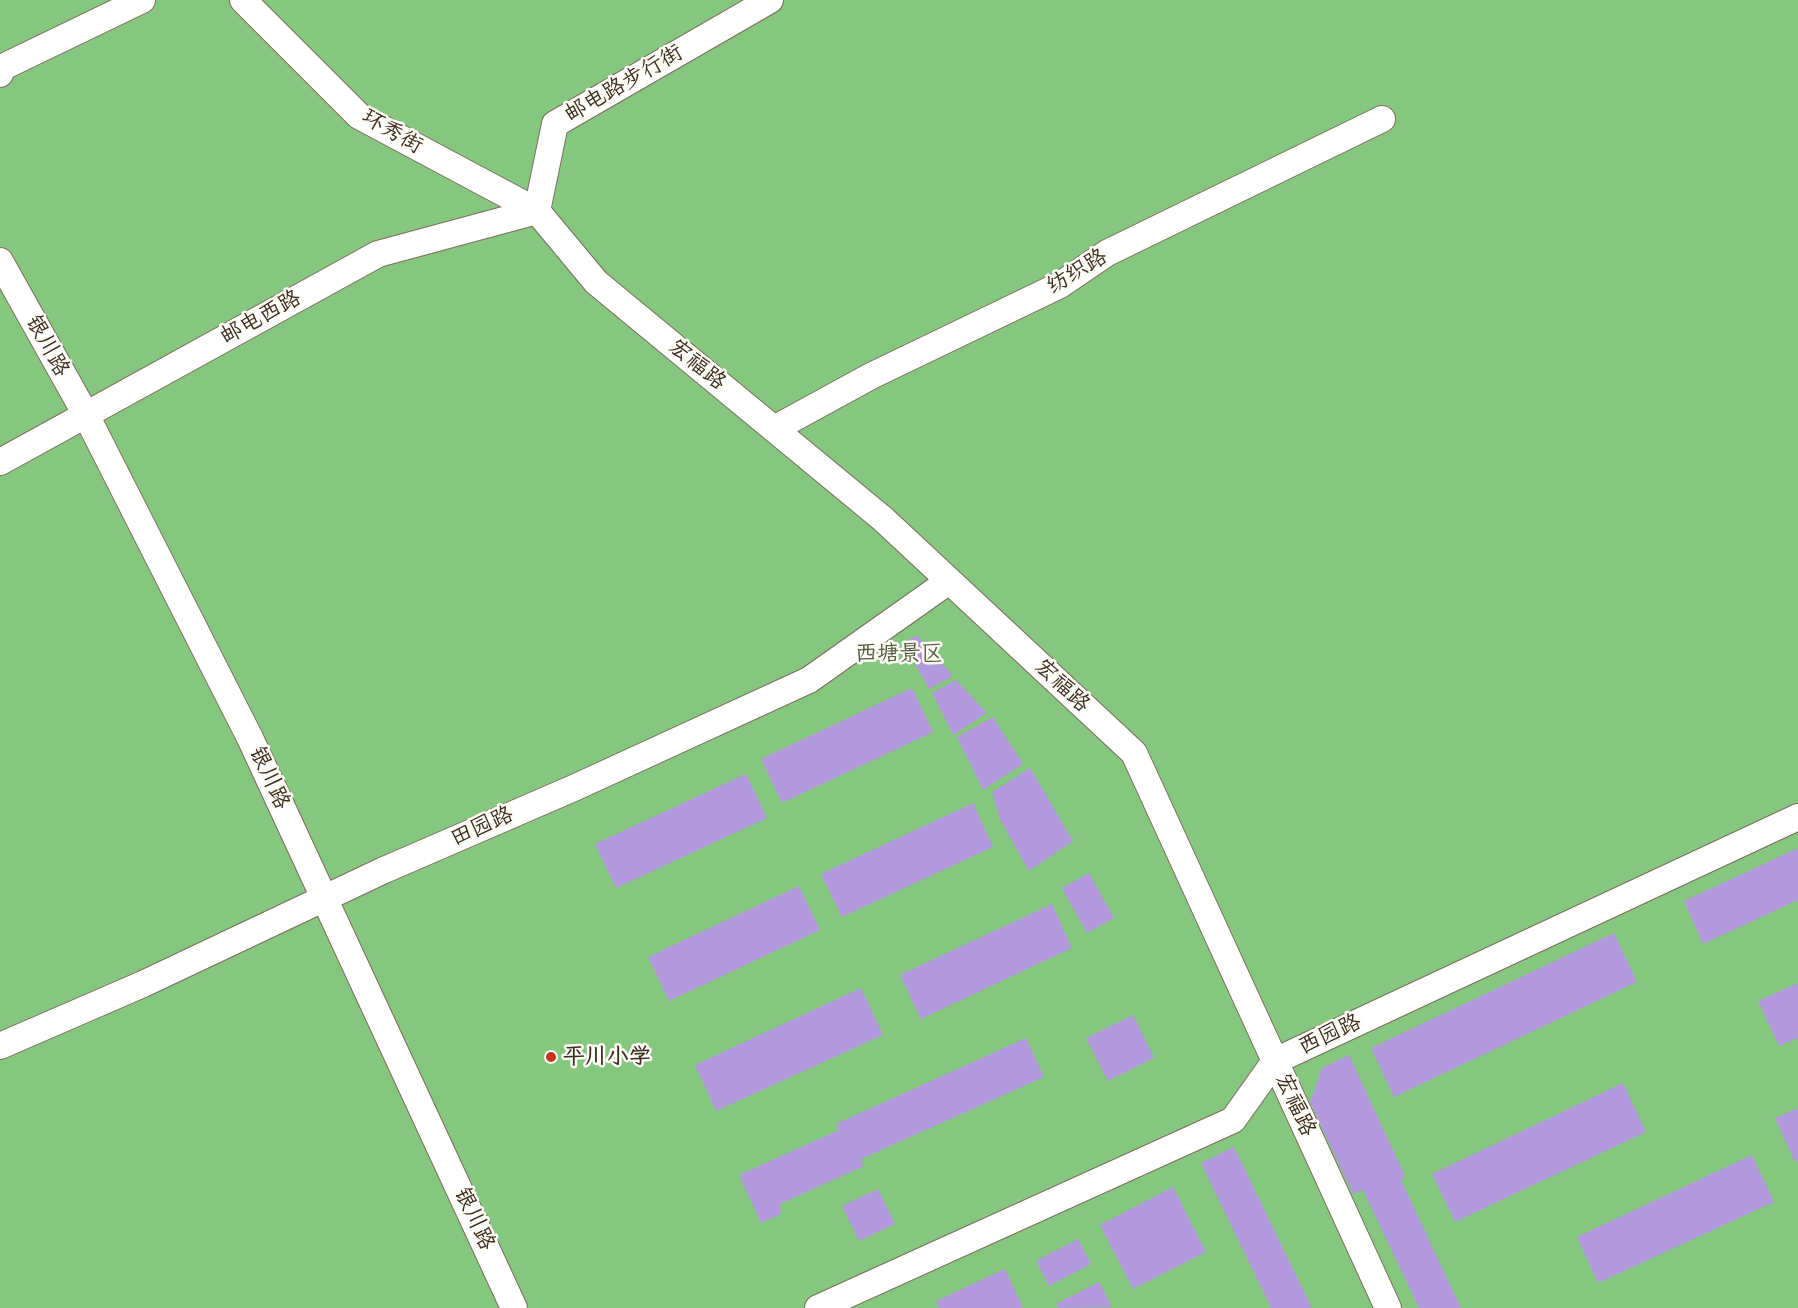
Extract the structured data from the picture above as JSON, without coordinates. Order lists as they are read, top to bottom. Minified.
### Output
{"streets":{"street":["邮电路步行街","环秀街","纺织路","邮电西路","银川路","宏福路","田园路","西园路"]},"crossings":[["邮电路步行街","环秀街"],["邮电路步行街","邮电西路"],["邮电路步行街","宏福路"],["环秀街","邮电西路"],["环秀街","宏福路"],["纺织路","宏福路"],["邮电西路","银川路"],["邮电西路","宏福路"],["银川路","田园路"],["宏福路","田园路"],["宏福路","西园路"]],"parks":["西塘景区"],"places":["平川小学"]}
